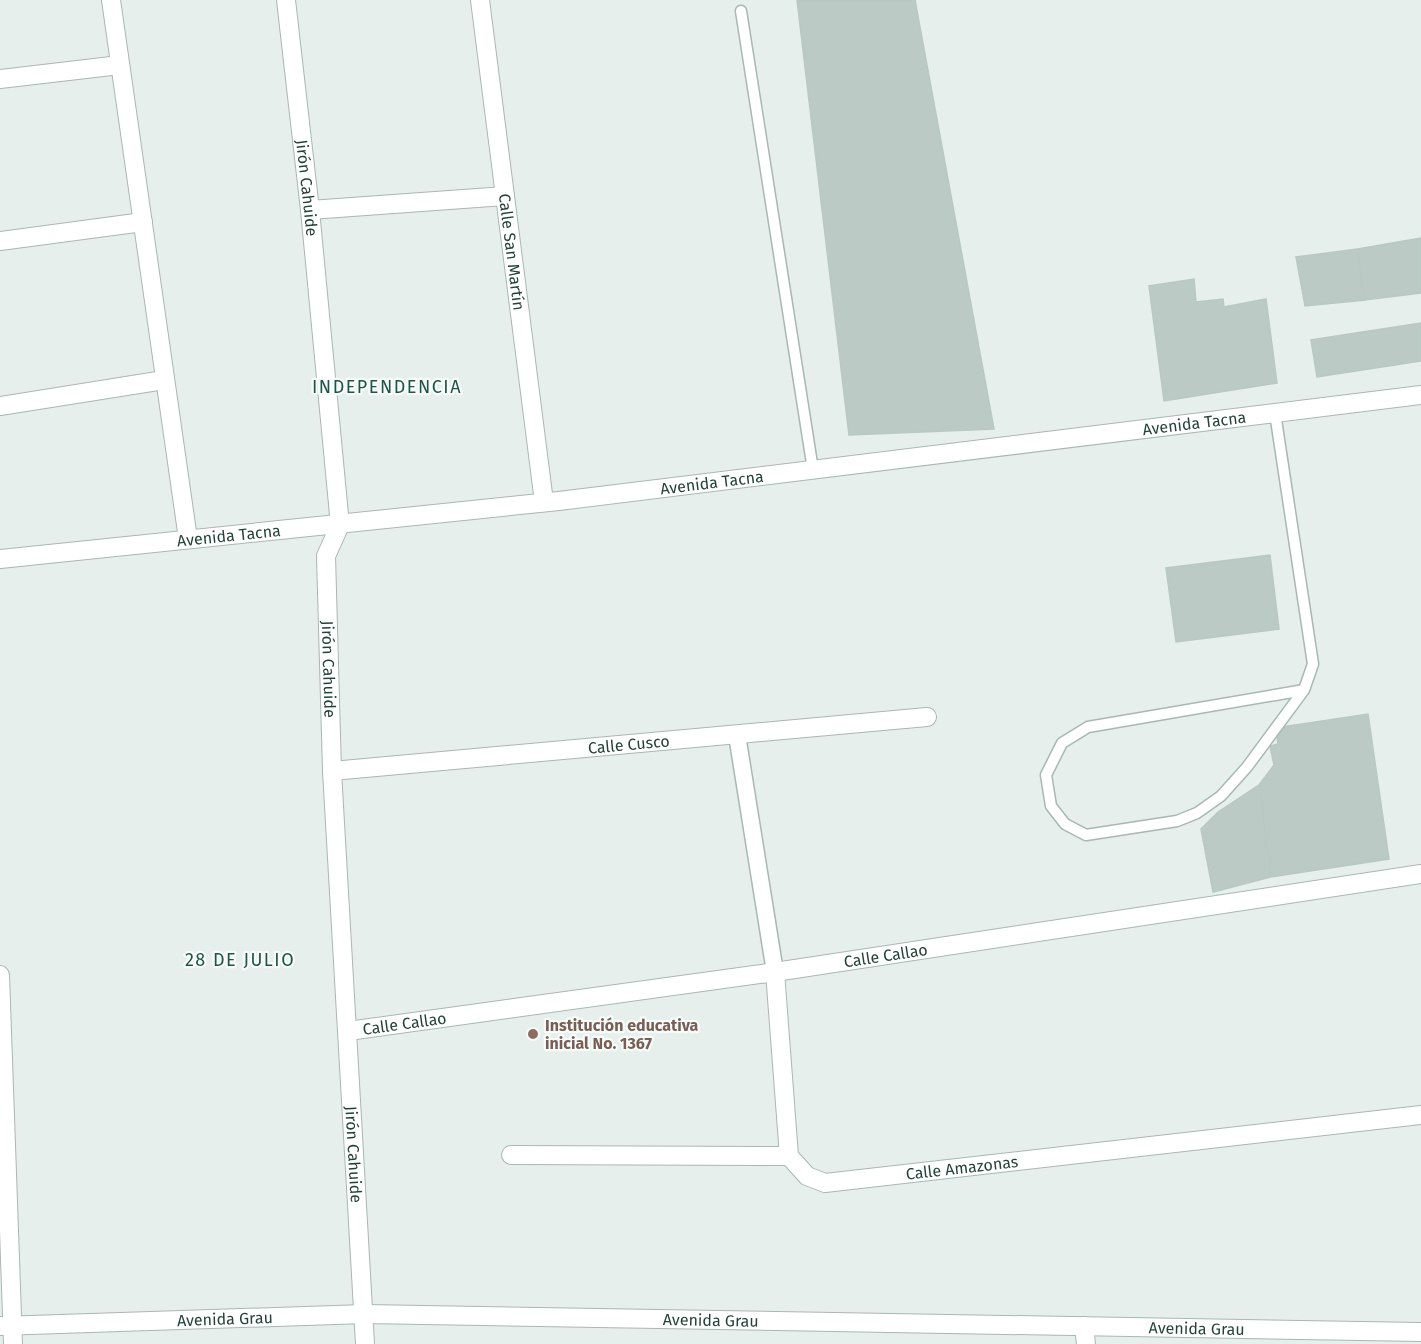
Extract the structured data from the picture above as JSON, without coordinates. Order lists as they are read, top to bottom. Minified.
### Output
{"streets":{"street":["Jirón Cahuide","Calle San Martín","Avenida Tacna","Calle Cusco","Calle Callao","Calle Amazonas","Avenida Grau"]},"crossings":[["Jirón Cahuide","Avenida Tacna"],["Jirón Cahuide","Calle Cusco"],["Jirón Cahuide","Calle Callao"],["Jirón Cahuide","Avenida Grau"],["Calle San Martín","Avenida Tacna"]],"districts":["INDEPENDENCIA","28 DE JULIO"],"places":["Institución educativa inicial No. 1367"]}
